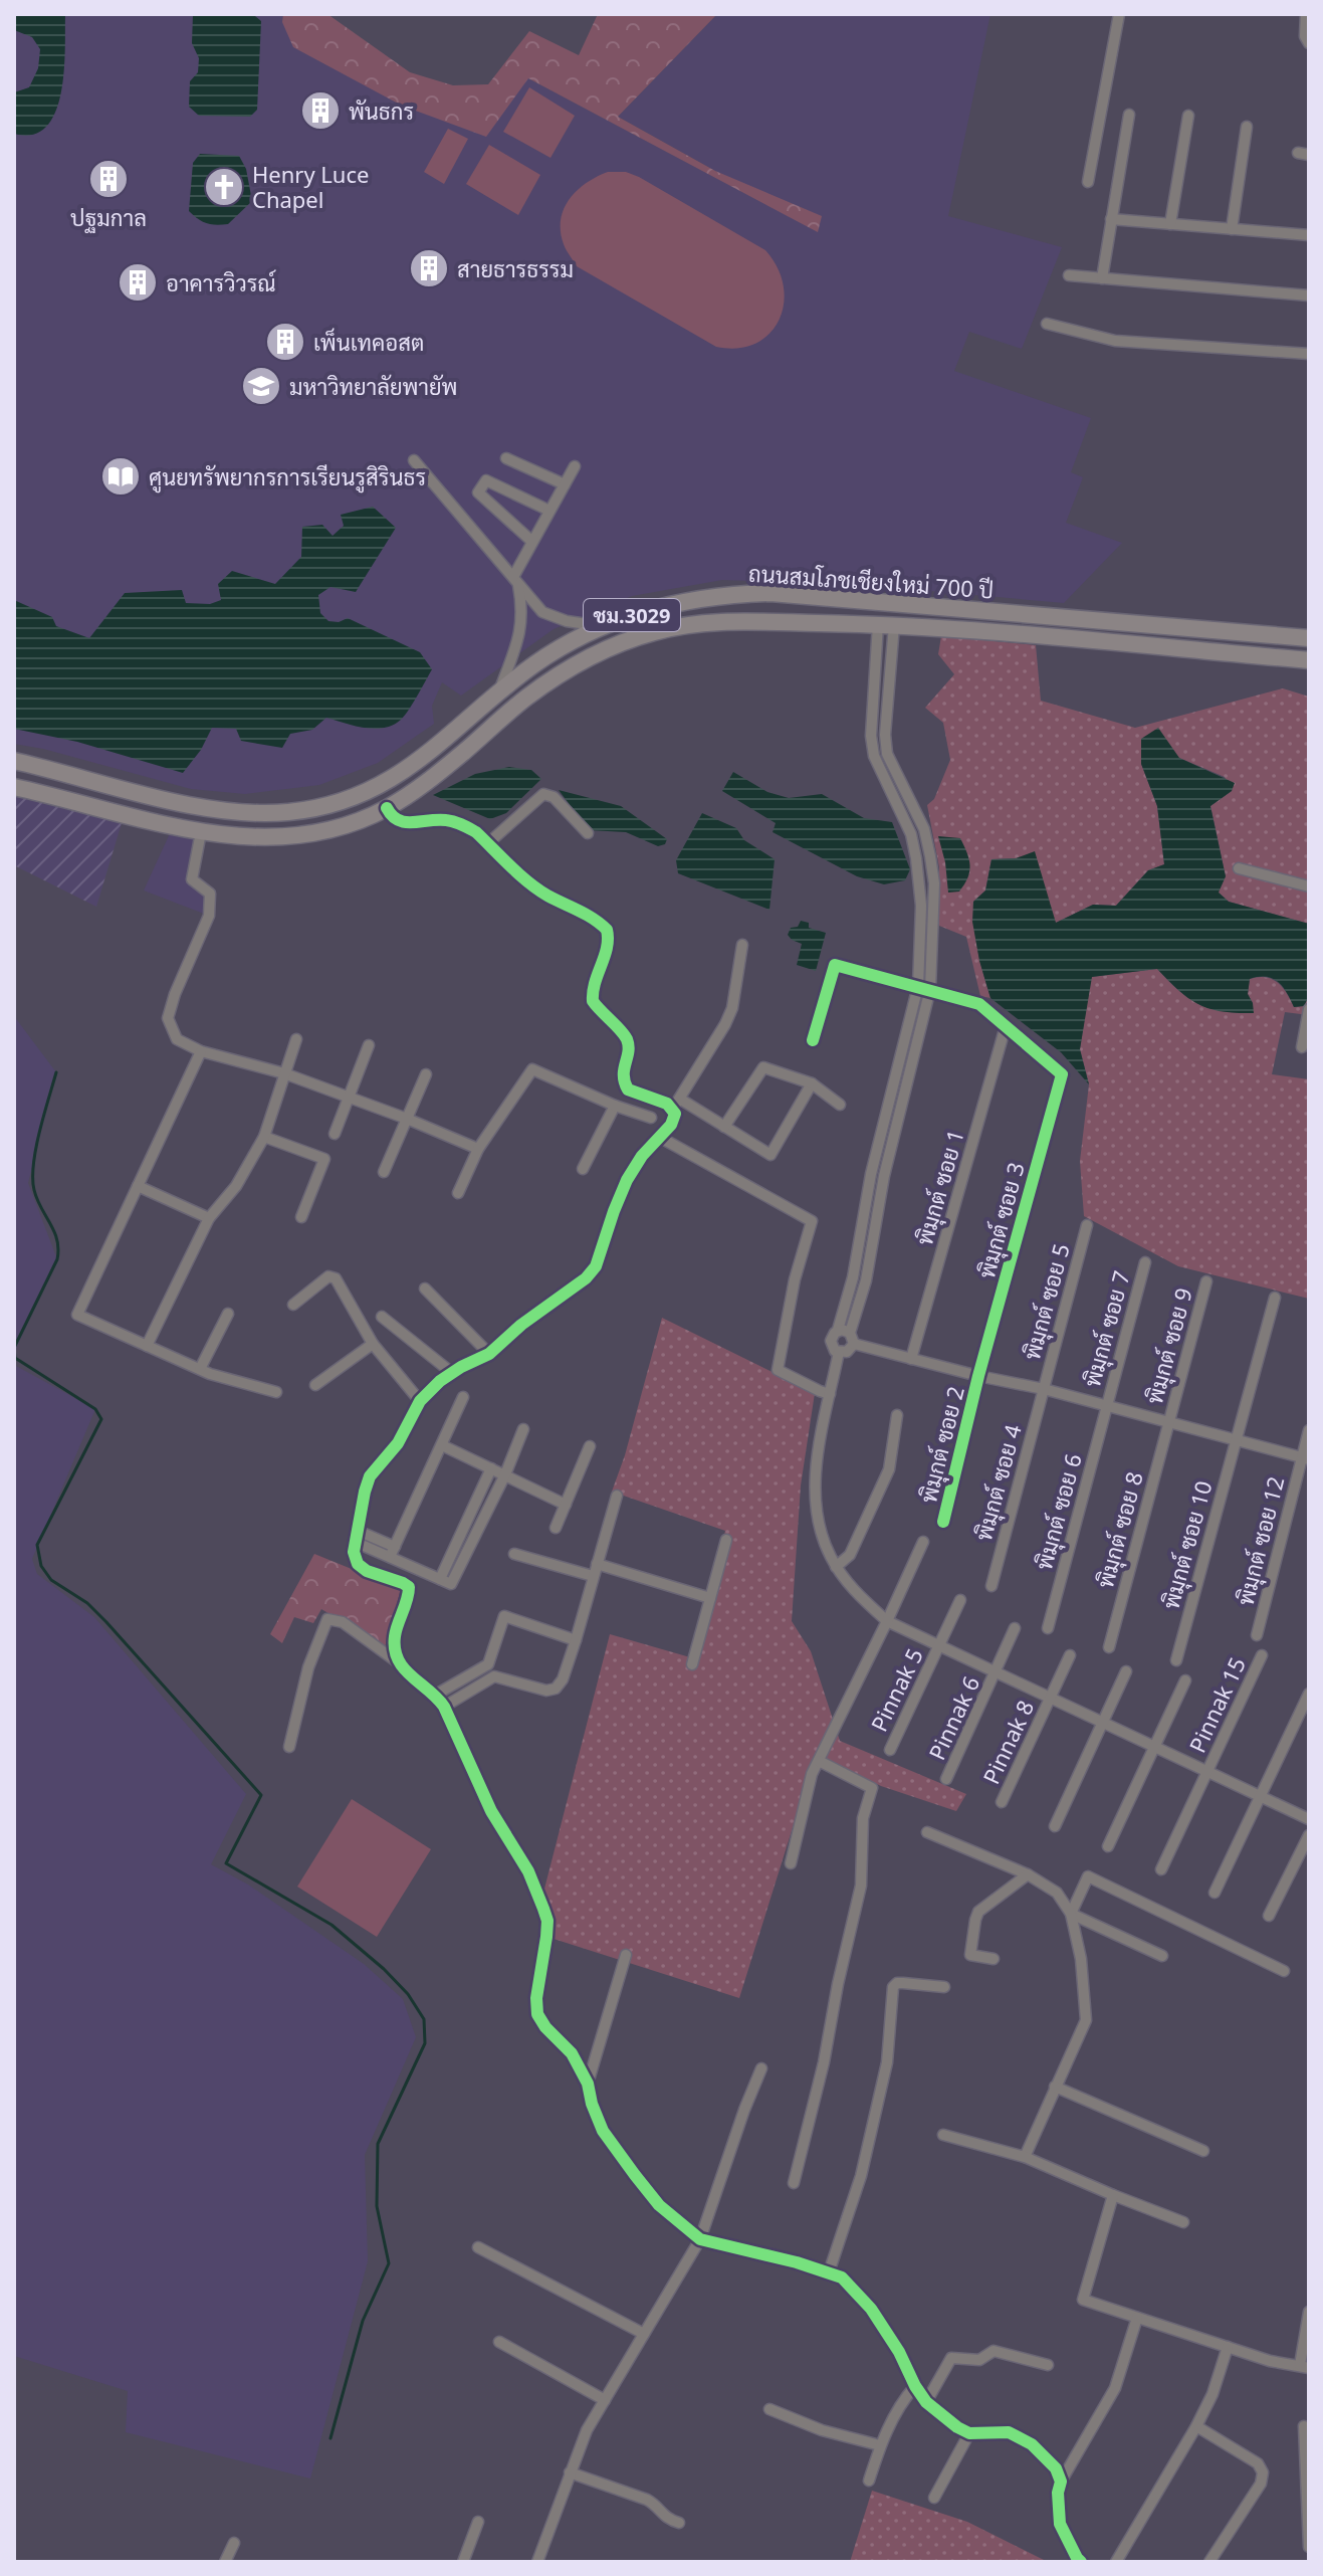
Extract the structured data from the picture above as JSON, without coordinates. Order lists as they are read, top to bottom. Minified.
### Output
{"streets":{"main road":["ถนนสมโภชเชียงใหม่ 700 ปี","ชม.3029"],"street":["พิมุกต์ ซอย 1","พิมุกต์ ซอย 3","พิมุกต์ ซอย 5","พิมุกต์ ซอย 7","พิมุกต์ ซอย 9","พิมุกต์ ซอย 2","พิมุกต์ ซอย 4","พิมุกต์ ซอย 6","พิมุกต์ ซอย 8","พิมุกต์ ซอย 12","พิมุกต์ ซอย 10","Pinnak 5","Pinnak 15","Pinnak 6","Pinnak 8"]},"crossings":[["พิมุกต์ ซอย 1","พิมุกต์ ซอย 3"],["พิมุกต์ ซอย 3","พิมุกต์ ซอย 2"],["พิมุกต์ ซอย 5","พิมุกต์ ซอย 4"],["พิมุกต์ ซอย 7","พิมุกต์ ซอย 6"],["พิมุกต์ ซอย 9","พิมุกต์ ซอย 8"]],"places":{"building":["พันธกร","ปฐมกาล","สายธารธรรม","อาคารวิวรณ์","เพ็นเทคอสต"],"church":["Henry Luce Chapel"],"school or university":["มหาวิทยาลัยพายัพ"],"library":["ศูนยทรัพยากรการเรียนรูสิรินธร"]}}
